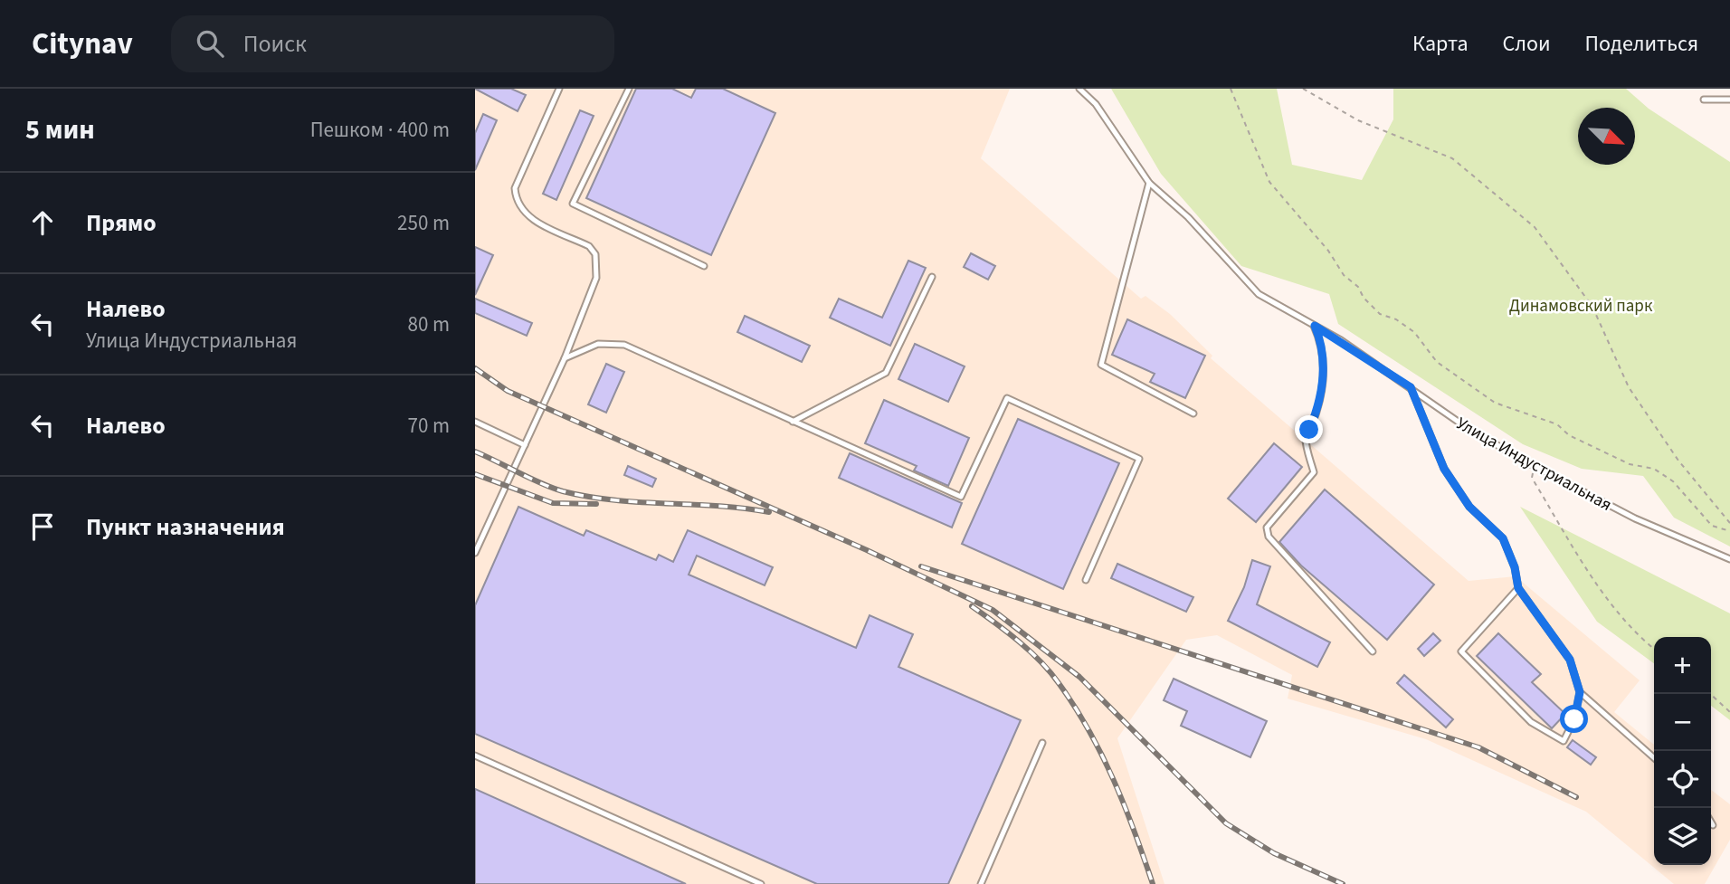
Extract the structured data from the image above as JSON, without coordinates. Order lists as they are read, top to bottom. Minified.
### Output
{"streets":{"lane":["Улица Индустриальная"]},"parks":["Динамовский парк"],"north":"bottom right","page":{"header":"Citynav","search":"Поиск","nav":["Карта","Слои","Поделиться"],"heading":["5 мин","Пешком · 400 m"],"list":[["Прямо","250 m"],["Налево","Улица Индустриальная","80 m"],["Налево","70 m"],"Пункт назначения"],"map_buttons":["+","−"]}}
